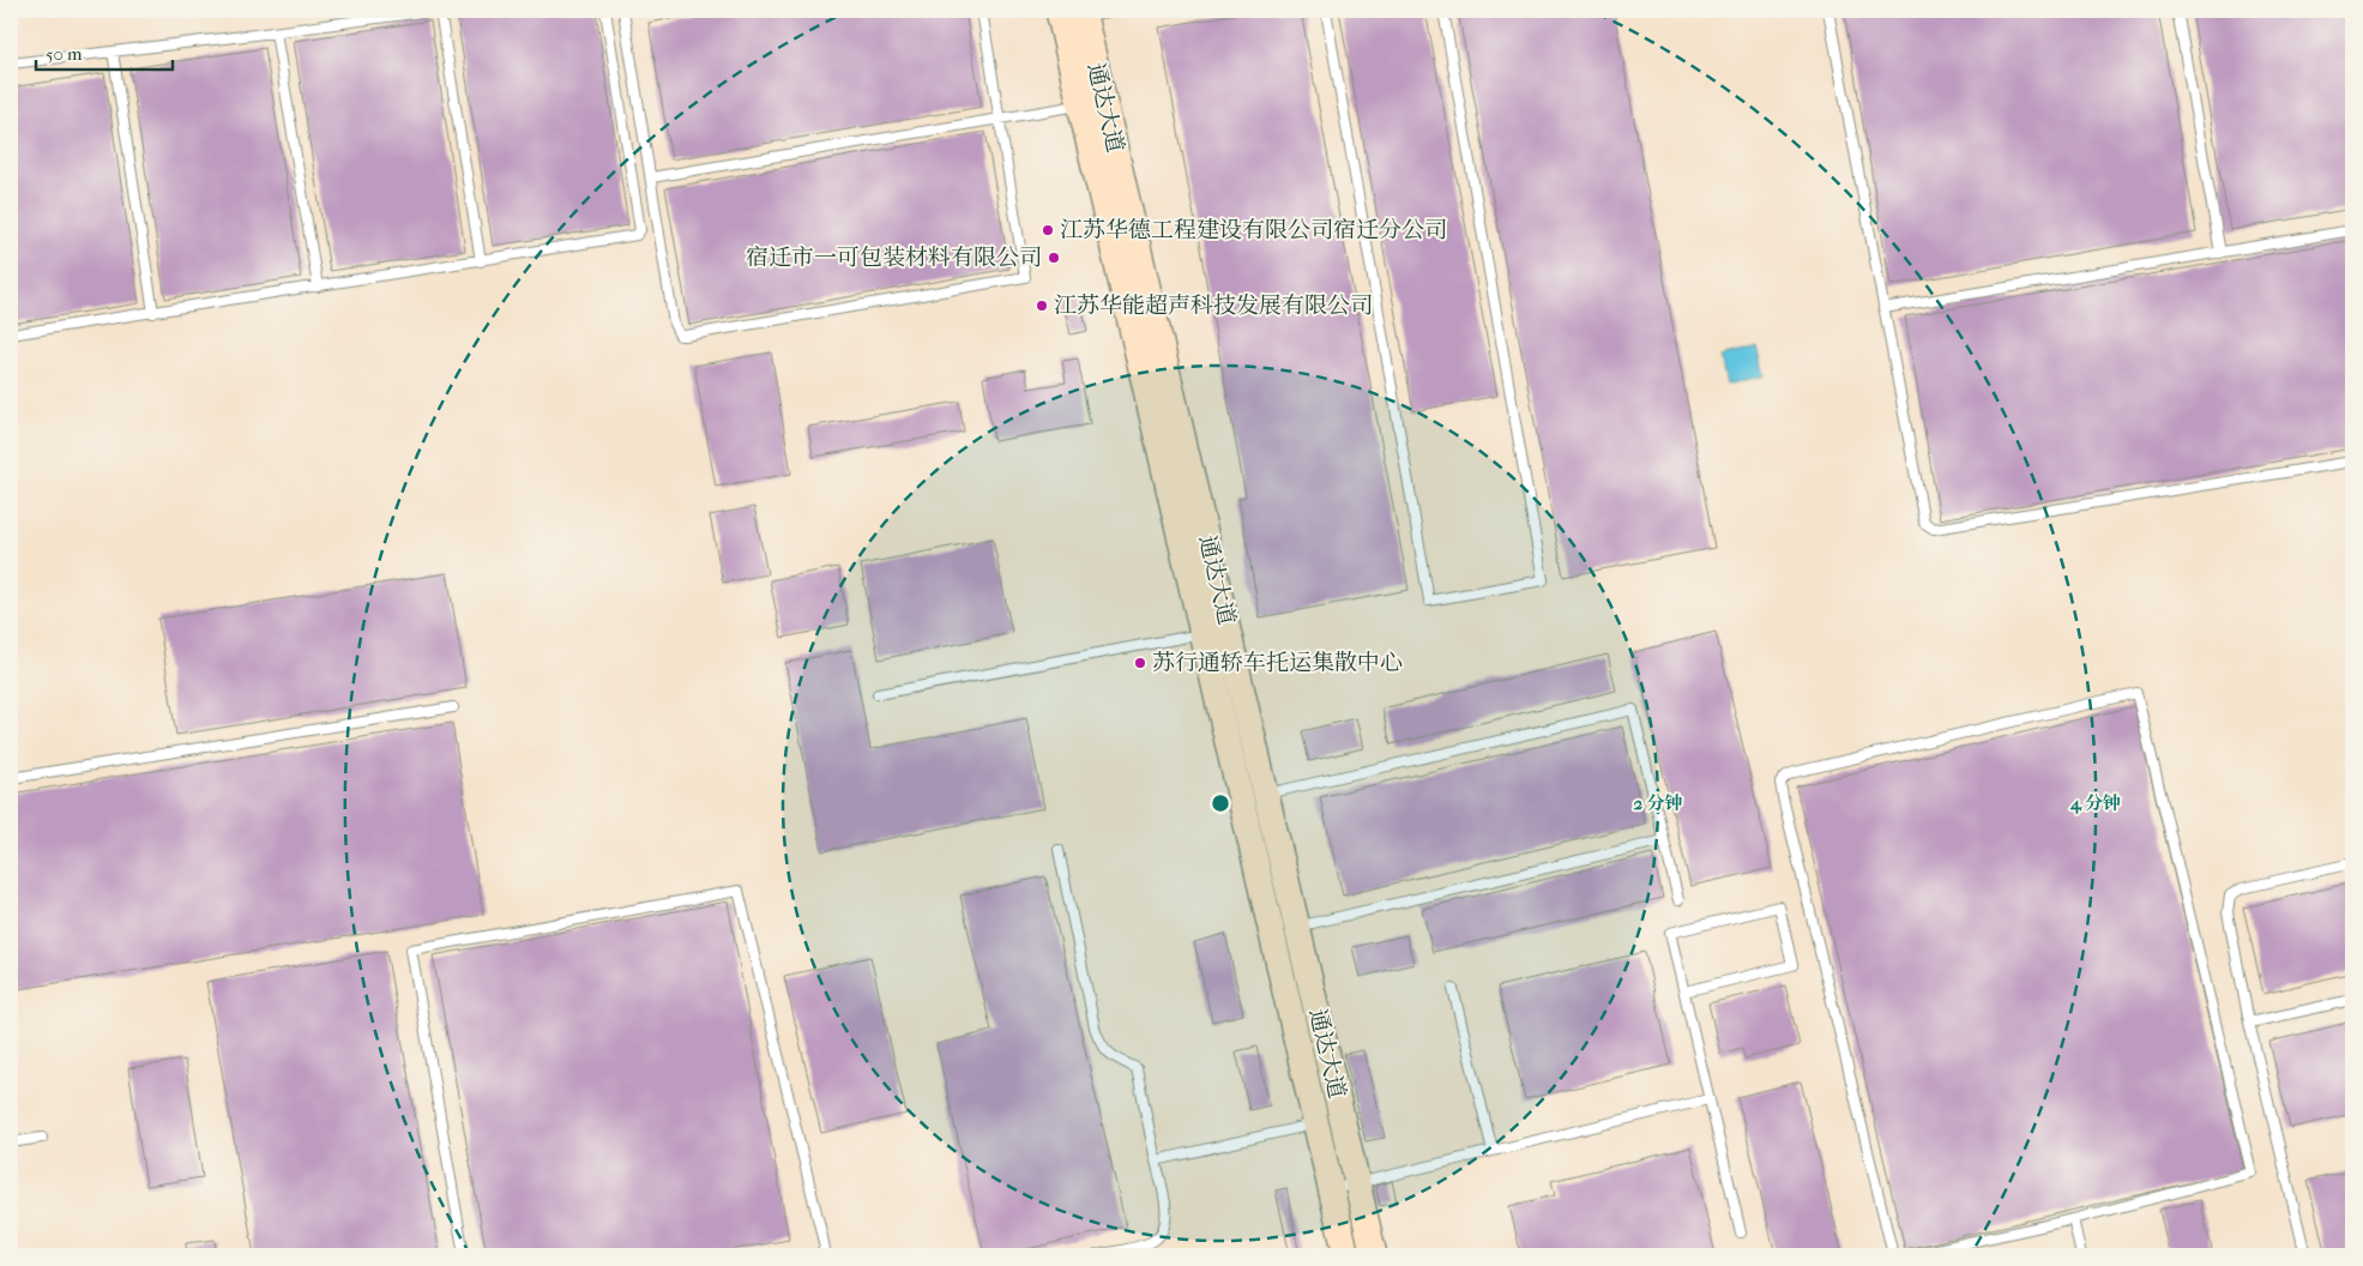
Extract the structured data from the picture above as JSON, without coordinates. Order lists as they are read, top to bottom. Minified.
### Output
{"streets":{"main road":["通达大道"]},"places":["江苏华德工程建设有限公司宿迁分公司","宿迁市一可包装材料有限公司","江苏华能超声科技发展有限公司","苏行通轿车托运集散中心"],"scale_bar":"50 m","rings":["2 分钟","4 分钟"]}
